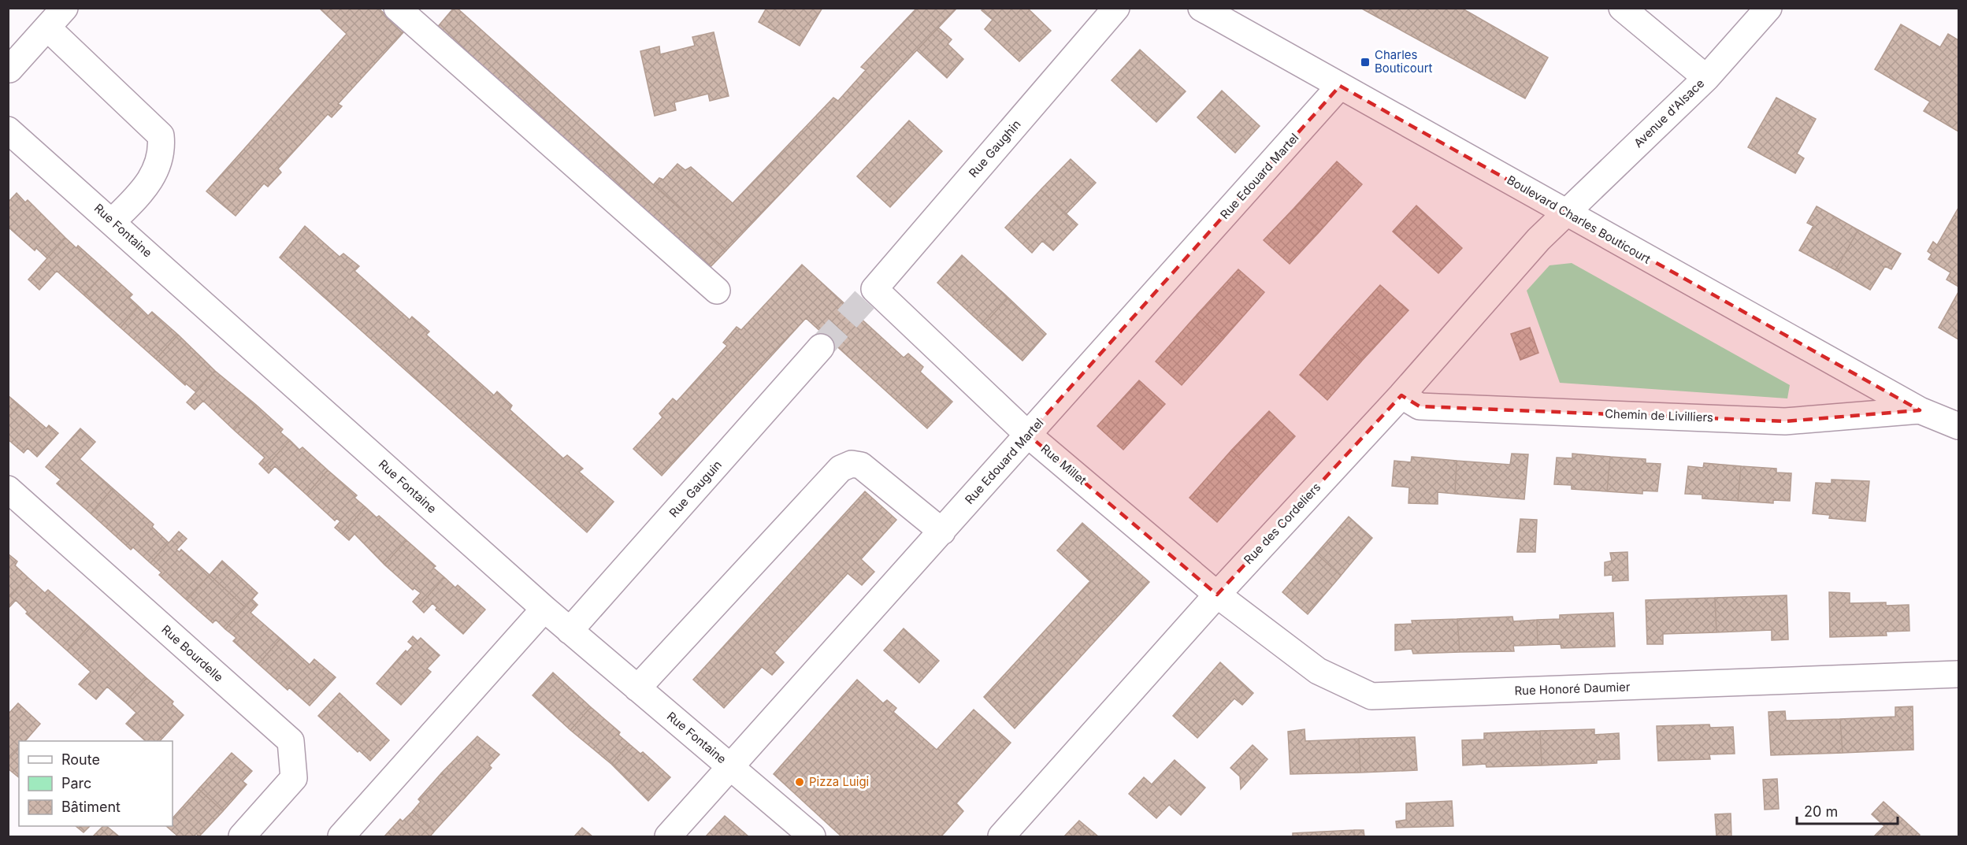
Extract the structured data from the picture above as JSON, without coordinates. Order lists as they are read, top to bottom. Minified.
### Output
{"streets":{"street":["Avenue d'Alsace","Rue Gaughin","Rue Edouard Martel","Boulevard Charles Bouticourt","Rue Fontaine","Chemin de Livilliers","Rue Millet","Rue Gauguin","Rue des Cordeliers","Rue Bourdelle","Rue Honoré Daumier"]},"crossings":[["Avenue d'Alsace","Boulevard Charles Bouticourt"],["Avenue d'Alsace","Rue des Cordeliers"],["Rue Gaughin","Rue Millet"],["Rue Edouard Martel","Boulevard Charles Bouticourt"],["Rue Edouard Martel","Rue Fontaine"],["Rue Edouard Martel","Rue Millet"],["Boulevard Charles Bouticourt","Chemin de Livilliers"],["Boulevard Charles Bouticourt","Rue des Cordeliers"],["Rue Fontaine","Rue Gauguin"],["Chemin de Livilliers","Rue des Cordeliers"],["Rue Millet","Rue des Cordeliers"],["Rue Millet","Rue Honoré Daumier"],["Rue des Cordeliers","Rue Honoré Daumier"]],"places":{"transit":["Charles Bouticourt"],"other":["Pizza Luigi"]},"legend":["Route","Parc","Bâtiment"],"scale_bar":"20 m"}
